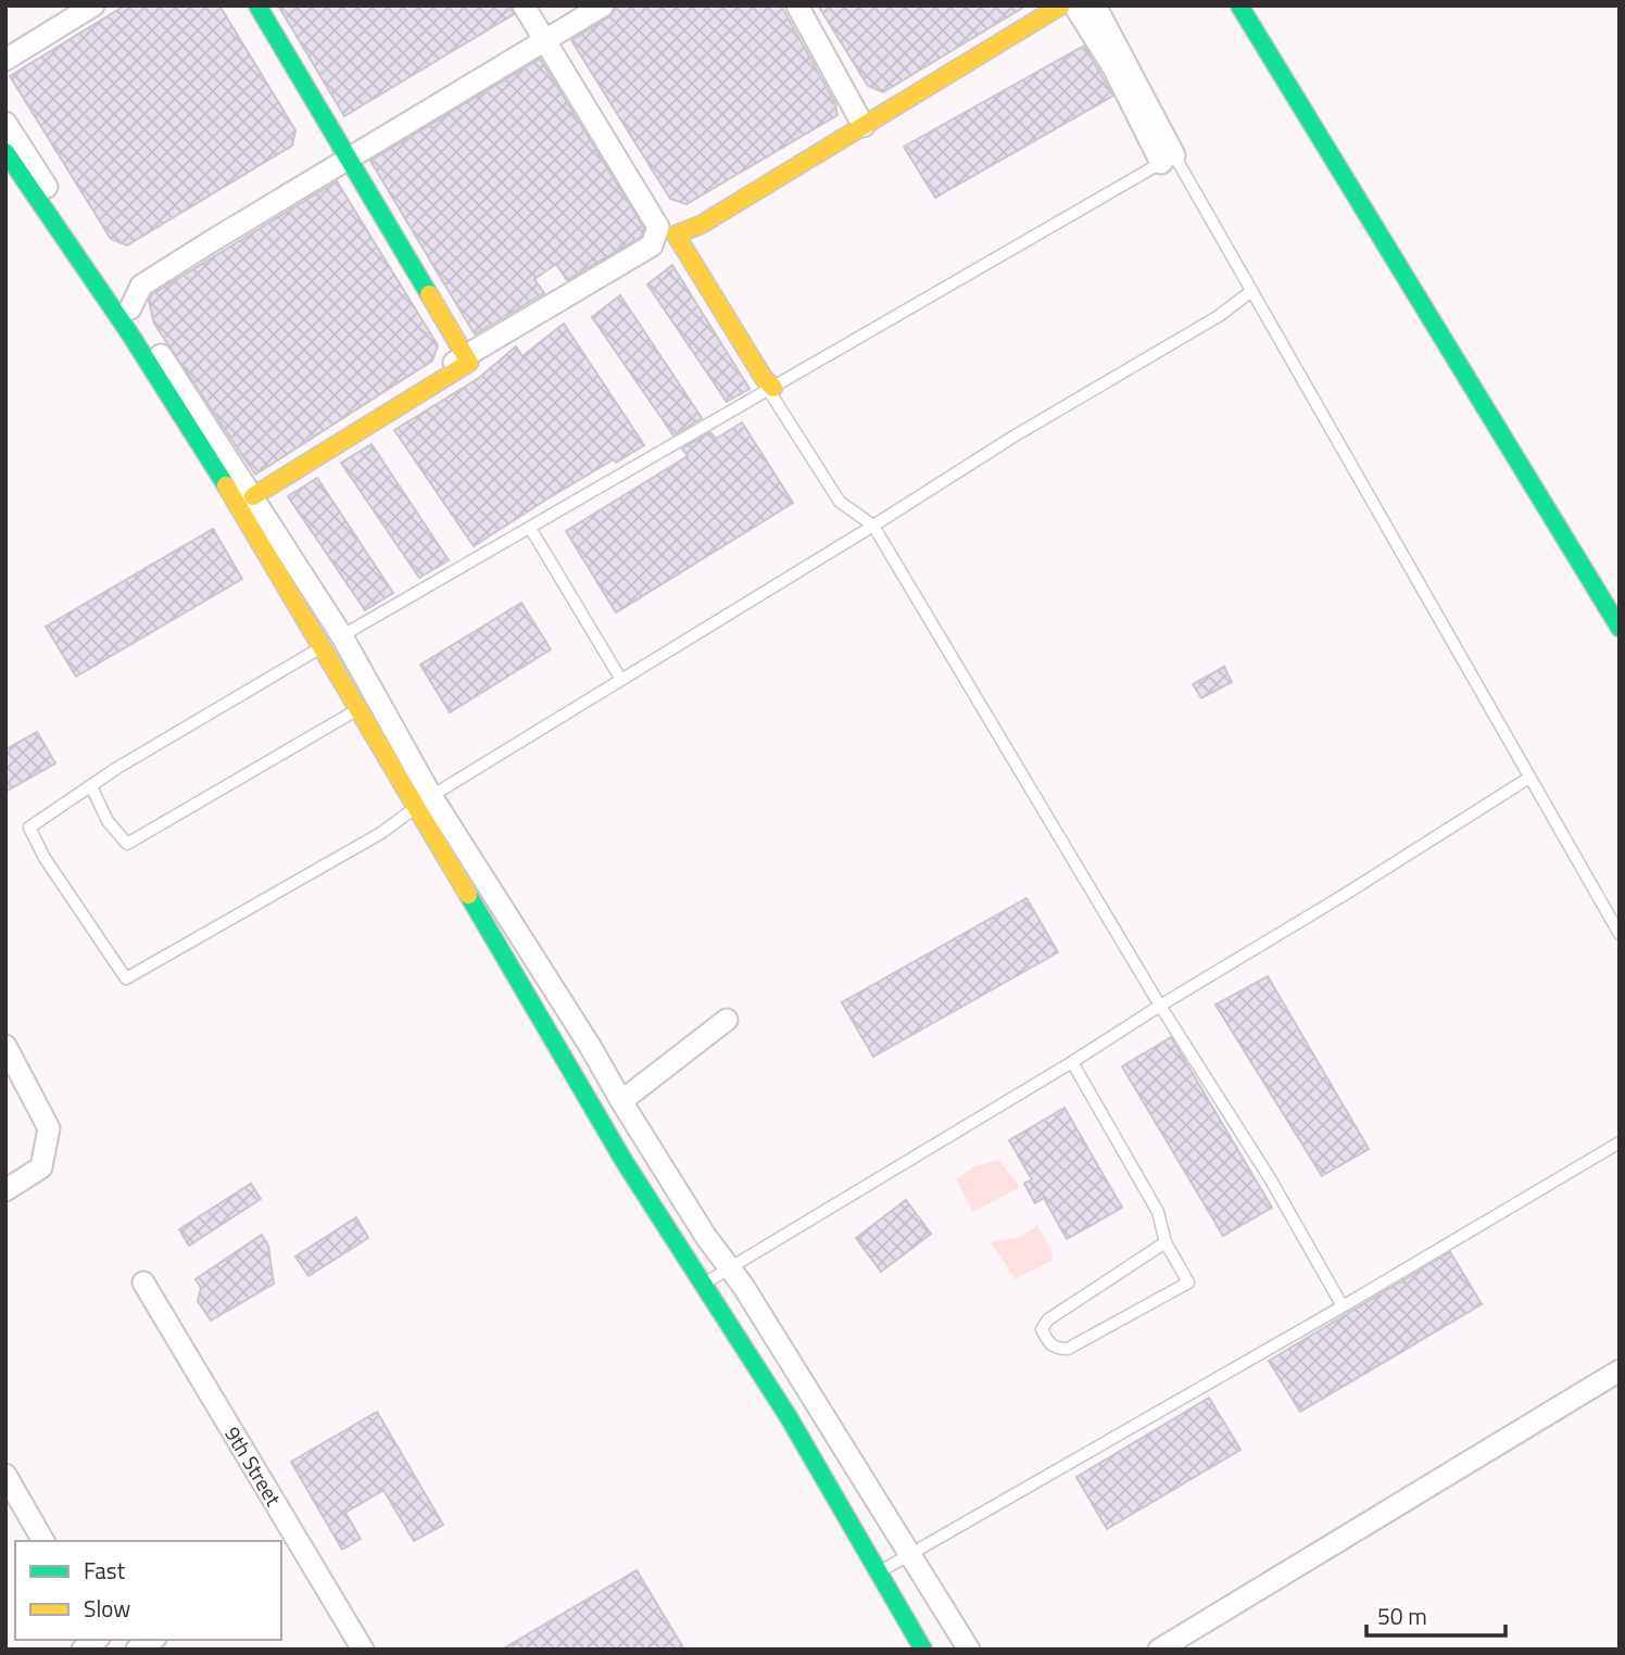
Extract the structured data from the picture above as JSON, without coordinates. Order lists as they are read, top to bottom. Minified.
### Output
{"streets":{"street":["9th Street"]},"legend":["Fast","Slow"],"scale_bar":"50 m"}
